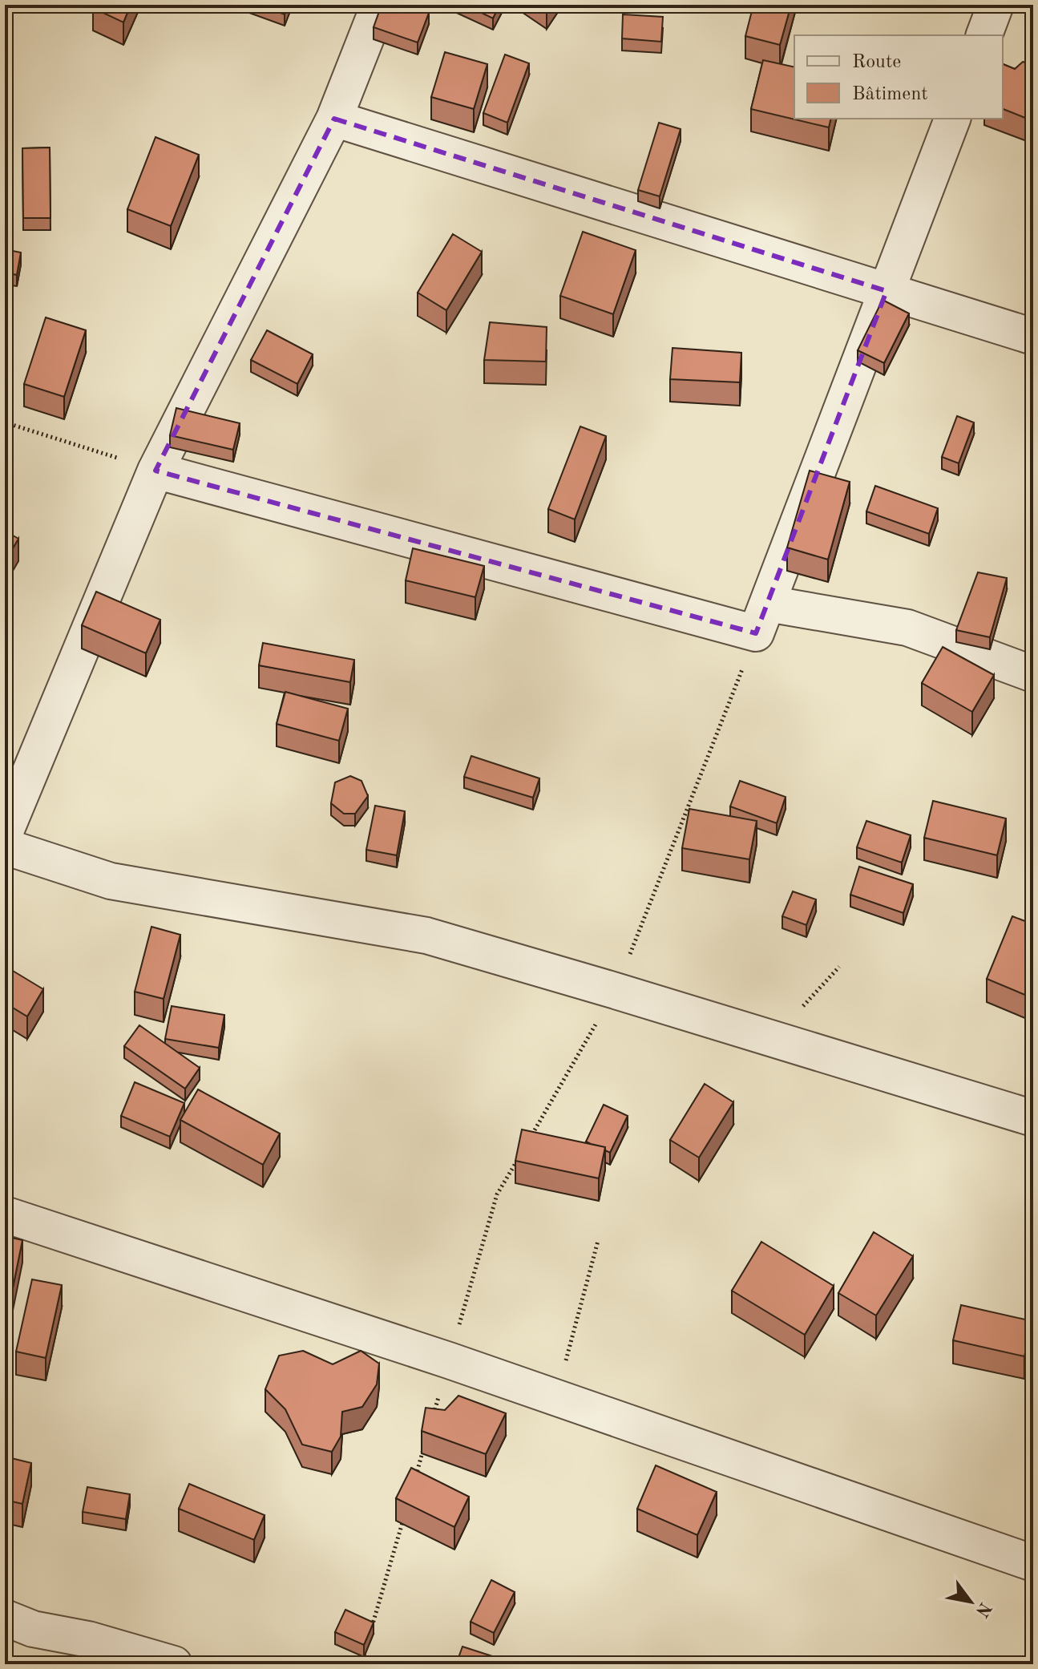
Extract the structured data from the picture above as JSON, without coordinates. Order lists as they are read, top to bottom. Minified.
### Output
{"legend":["Route","Bâtiment"],"north":"bottom right"}
